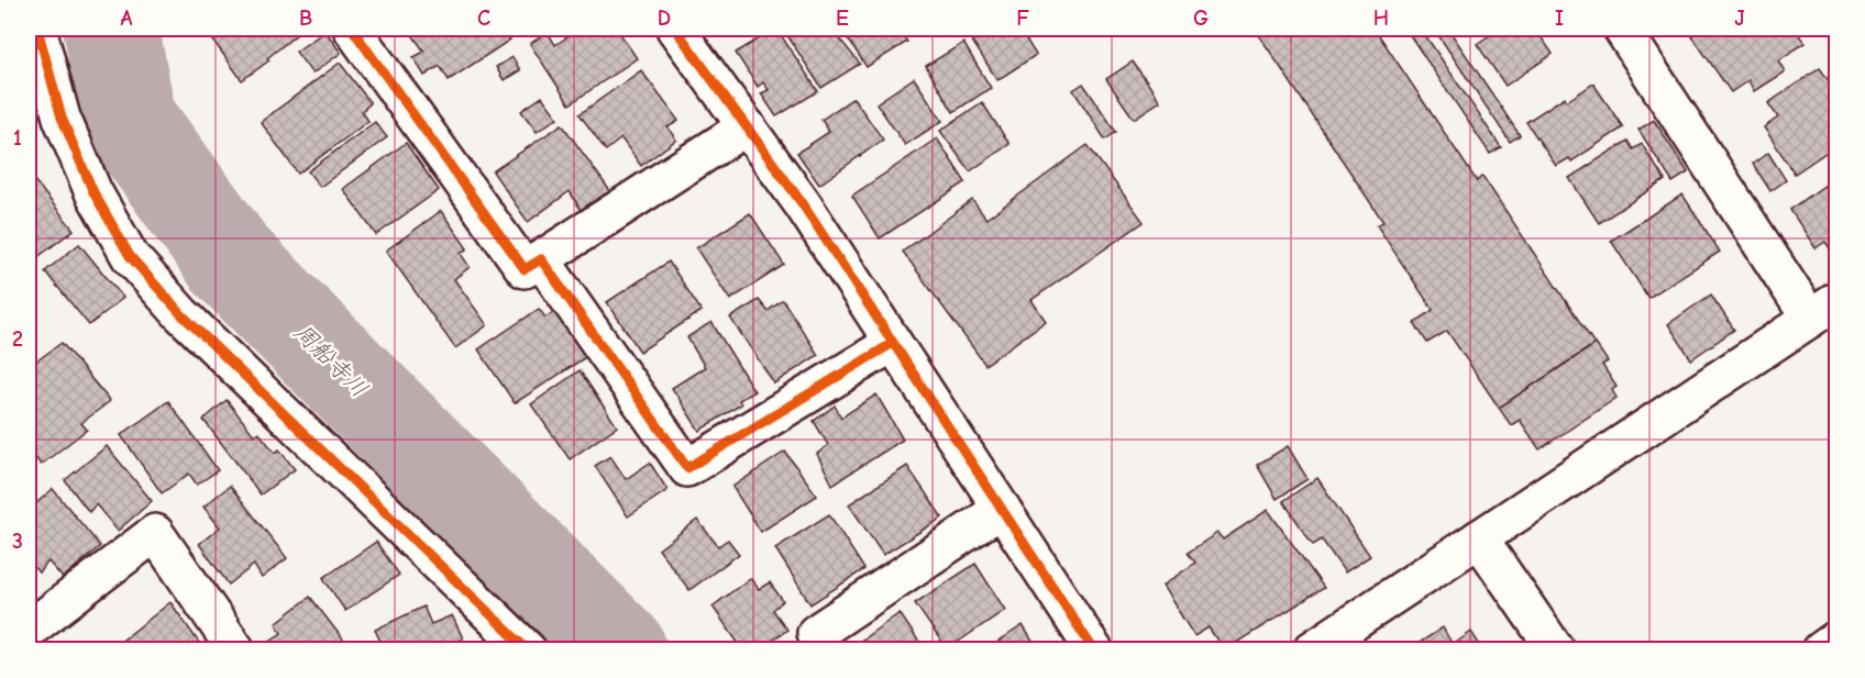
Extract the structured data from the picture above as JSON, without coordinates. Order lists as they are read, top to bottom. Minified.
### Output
{"water":["周船寺川"],"grid":{"columns":["A","B","C","D","E","F","G","H","I","J"],"rows":["1","2","3"]}}
